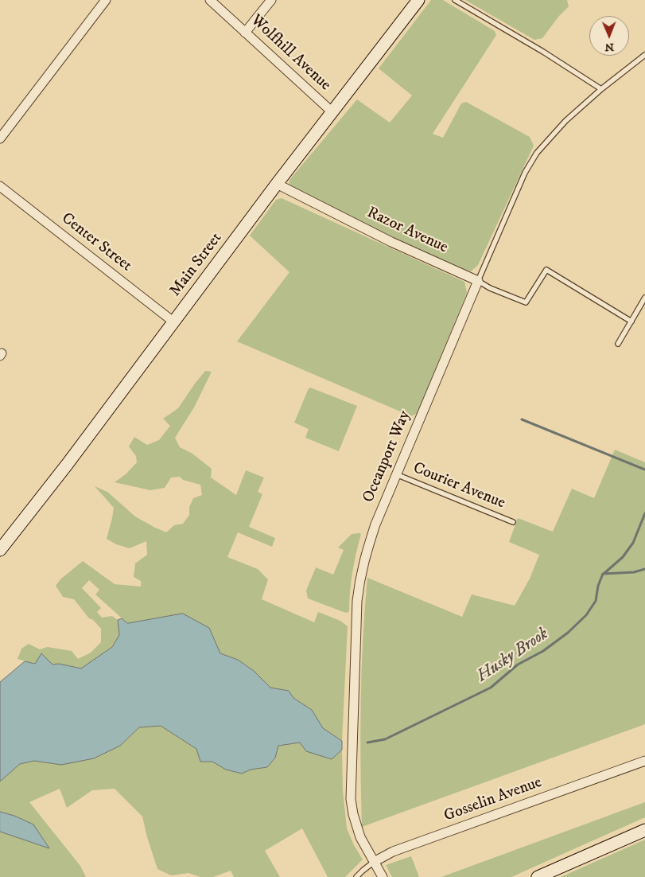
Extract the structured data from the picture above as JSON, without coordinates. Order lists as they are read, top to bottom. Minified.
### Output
{"streets":{"street":["Wolfhill Avenue","Razor Avenue","Center Street","Main Street","Oceanport Way","Gosselin Avenue"],"lane":["Courier Avenue"]},"crossings":[["Wolfhill Avenue","Main Street"],["Razor Avenue","Main Street"],["Razor Avenue","Oceanport Way"],["Center Street","Main Street"],["Oceanport Way","Courier Avenue"],["Oceanport Way","Gosselin Avenue"]],"water":["Husky Brook"],"north":"bottom"}
